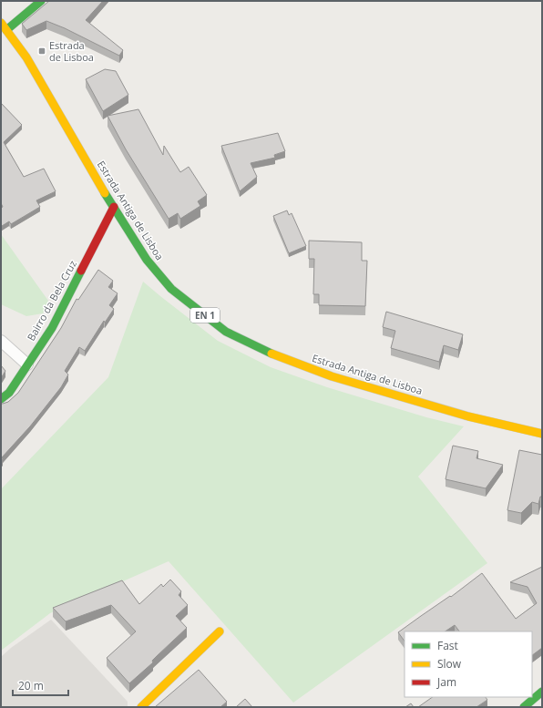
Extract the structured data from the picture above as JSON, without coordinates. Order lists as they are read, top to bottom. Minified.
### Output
{"streets":{"main road":["Estrada Antiga de Lisboa","Bairro da Bela Cruz","EN 1"]},"crossings":[["Estrada Antiga de Lisboa","Bairro da Bela Cruz"]],"places":{"transit":["Estrada de Lisboa"]},"legend":["Fast","Slow","Jam"],"scale_bar":"20 m"}
